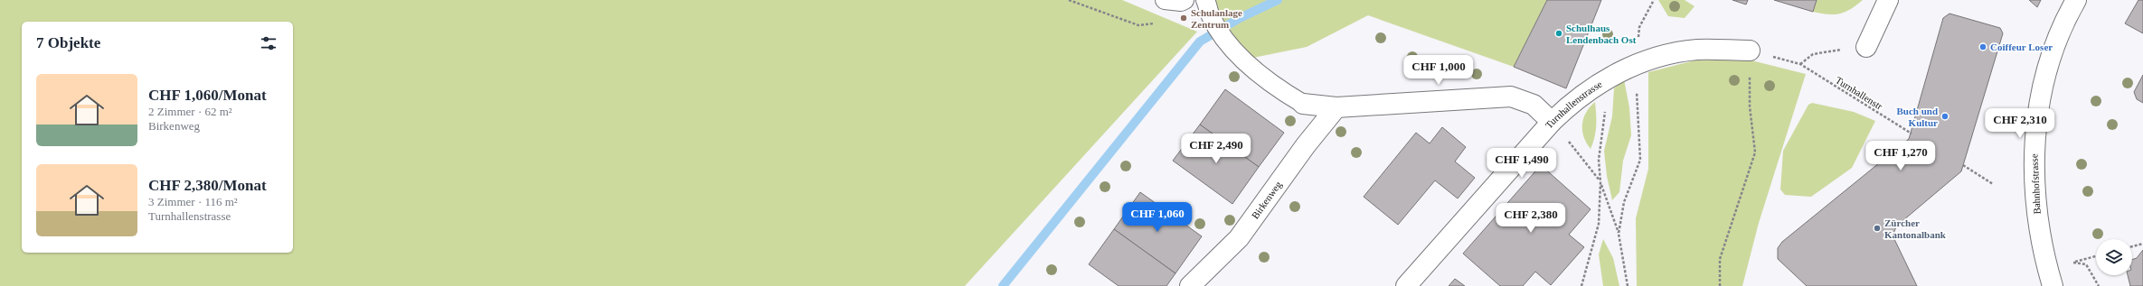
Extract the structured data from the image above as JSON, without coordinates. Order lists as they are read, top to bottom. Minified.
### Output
{"streets":{"street":["Turnhallenstrasse","Bahnhofstrasse","Birkenweg"],"path":["Turnhallenstr"]},"places":["Schulanlage Zentrum","Schulhaus Lendenbach Ost","Coiffeur Loser","Buch und Kultur","Zürcher Kantonalbank"],"page":{"heading":"7 Objekte","price":["CHF 1,000","CHF 2,310","CHF 2,490","CHF 1,270","CHF 1,490","CHF 1,060","CHF 2,380"],"list":[{"name":"CHF 1,060/Monat","note":"2 Zimmer · 62 m² · Birkenweg"},{"name":"CHF 2,380/Monat","note":"3 Zimmer · 116 m² · Turnhallenstrasse"}]}}
